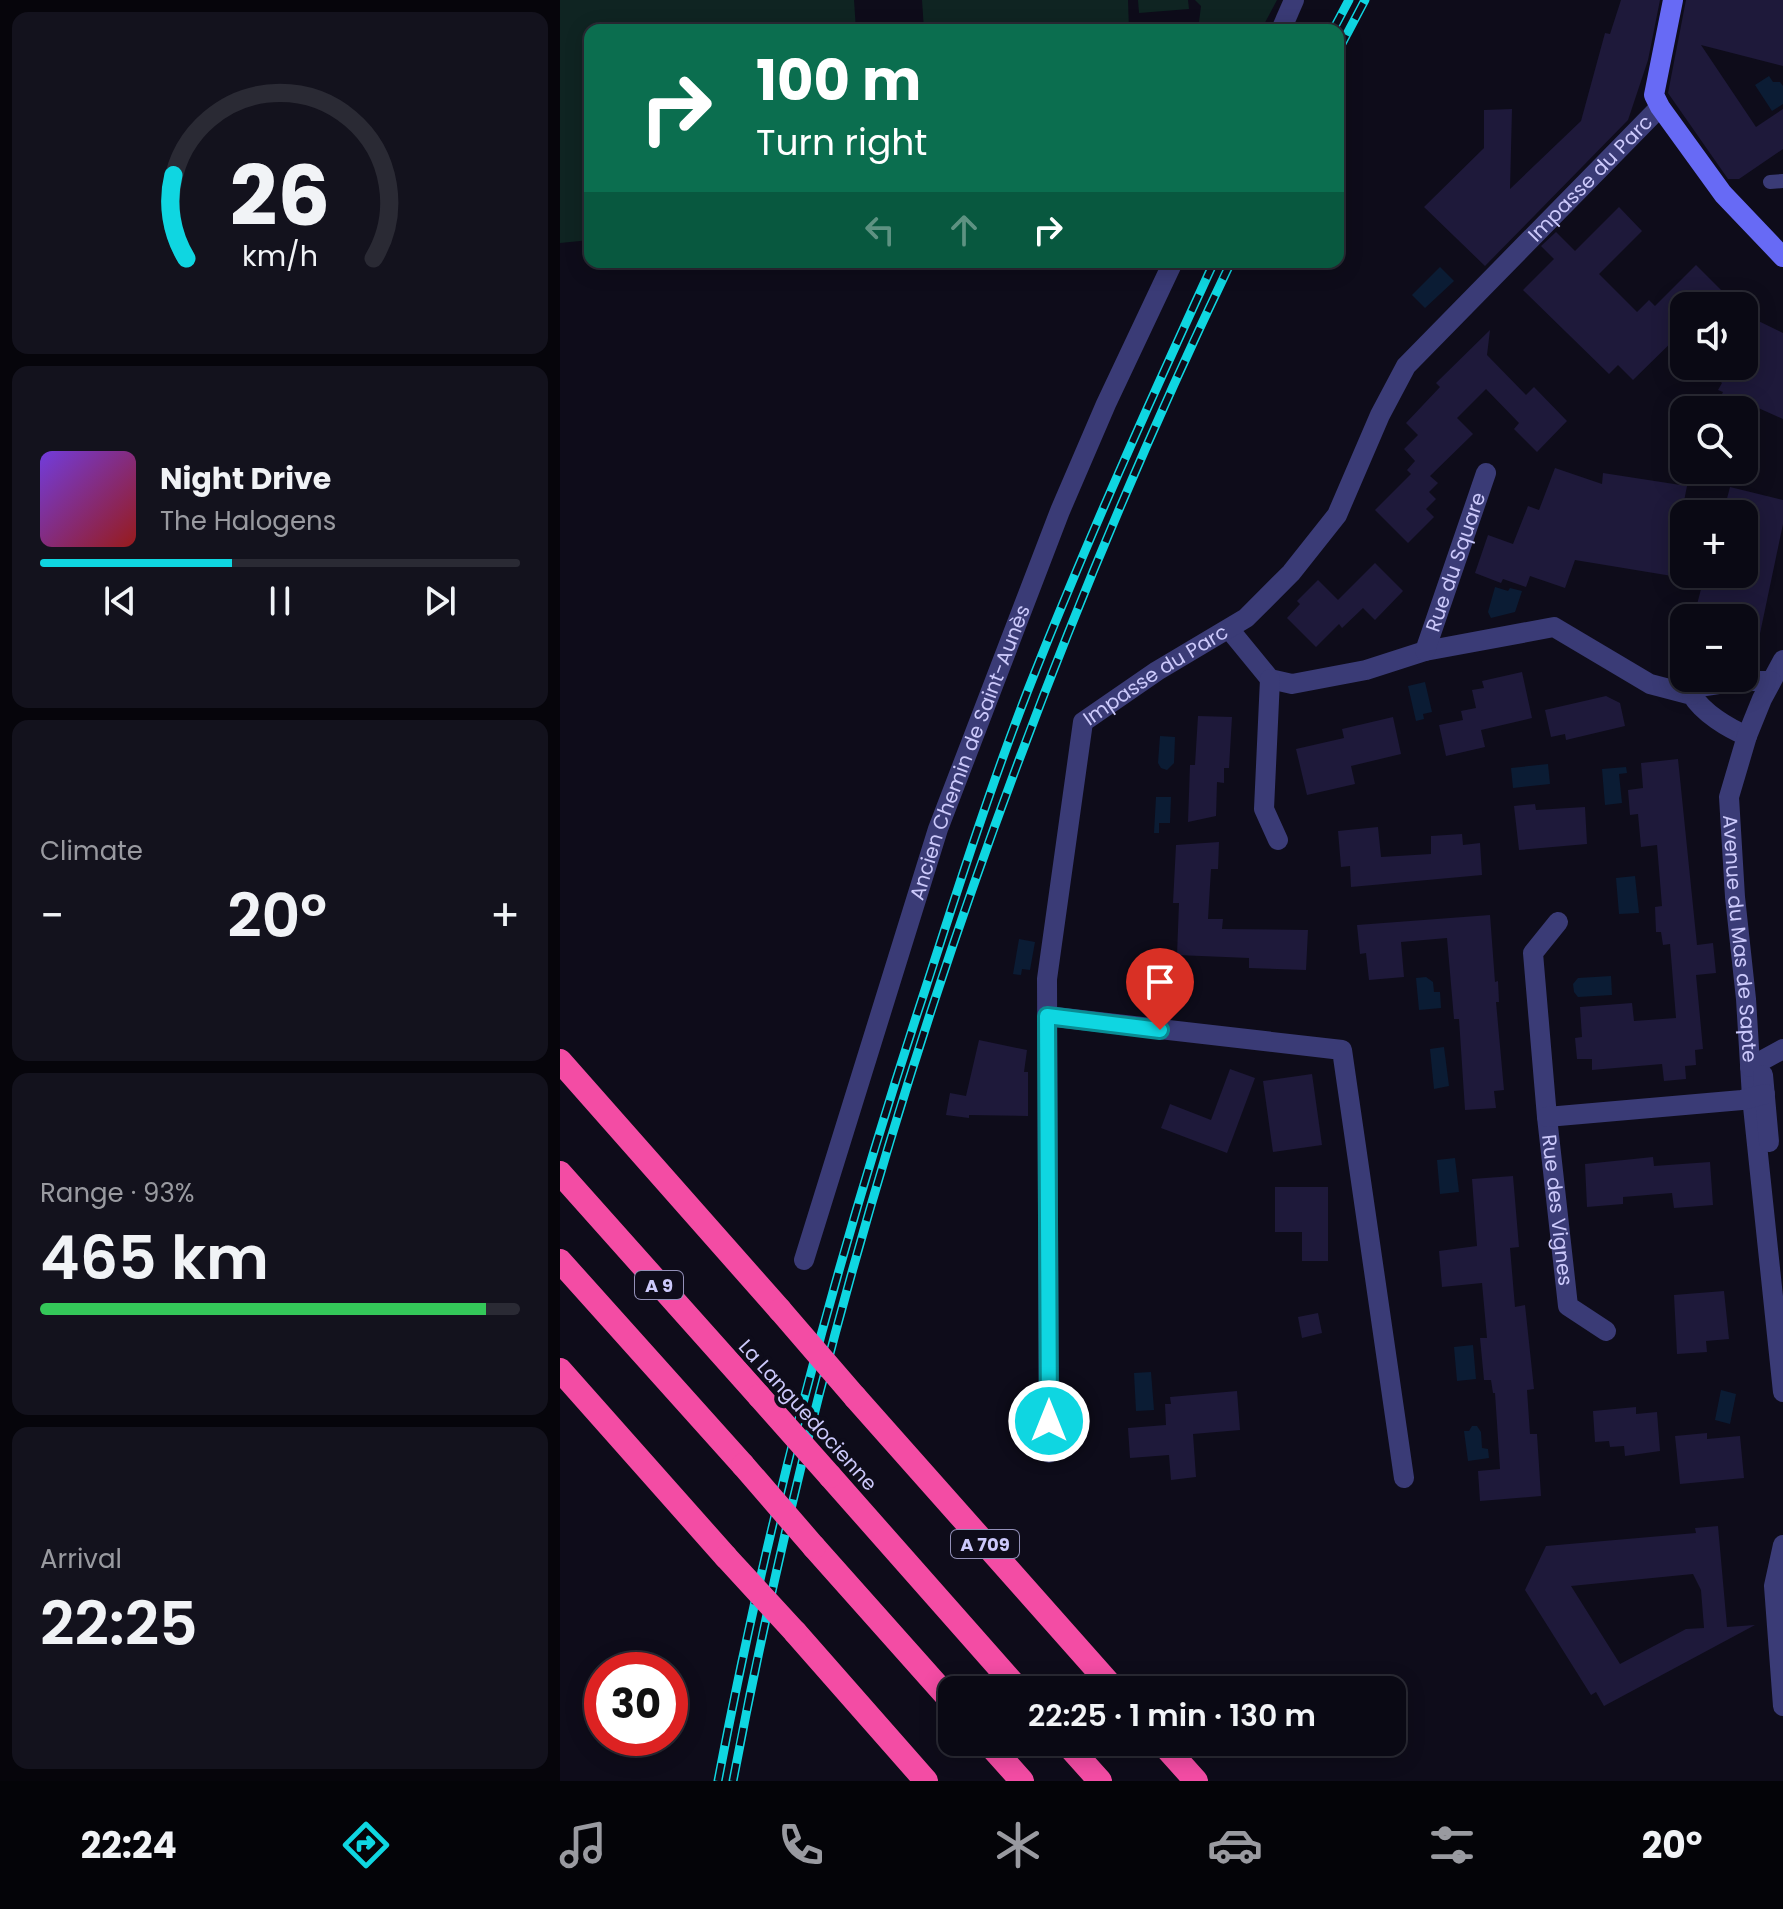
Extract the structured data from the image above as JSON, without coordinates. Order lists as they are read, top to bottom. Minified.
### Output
{"streets":{"highway":["A 9","La Languedocienne","A 709"],"street":["Impasse du Parc","Rue du Square","Ancien Chemin de Saint-Aunès","Avenue du Mas de Sapte","Rue des Vignes"]},"crossings":[["Rue du Square","Avenue du Mas de Sapte"],["Avenue du Mas de Sapte","Rue des Vignes"]],"page":{"turn":["100 m","Turn right"],"map_buttons":["+","−"],"song":["Night Drive","The Halogens"],"tile":["Climate",["Range · 93%","465 km"],["Arrival","22:25"]],"heat":["−","20°","+"],"limit":"30","trip":"22:25 · 1 min · 130 m","tabs":["22:24","20°"],"gauge":["26","km/h"]}}
